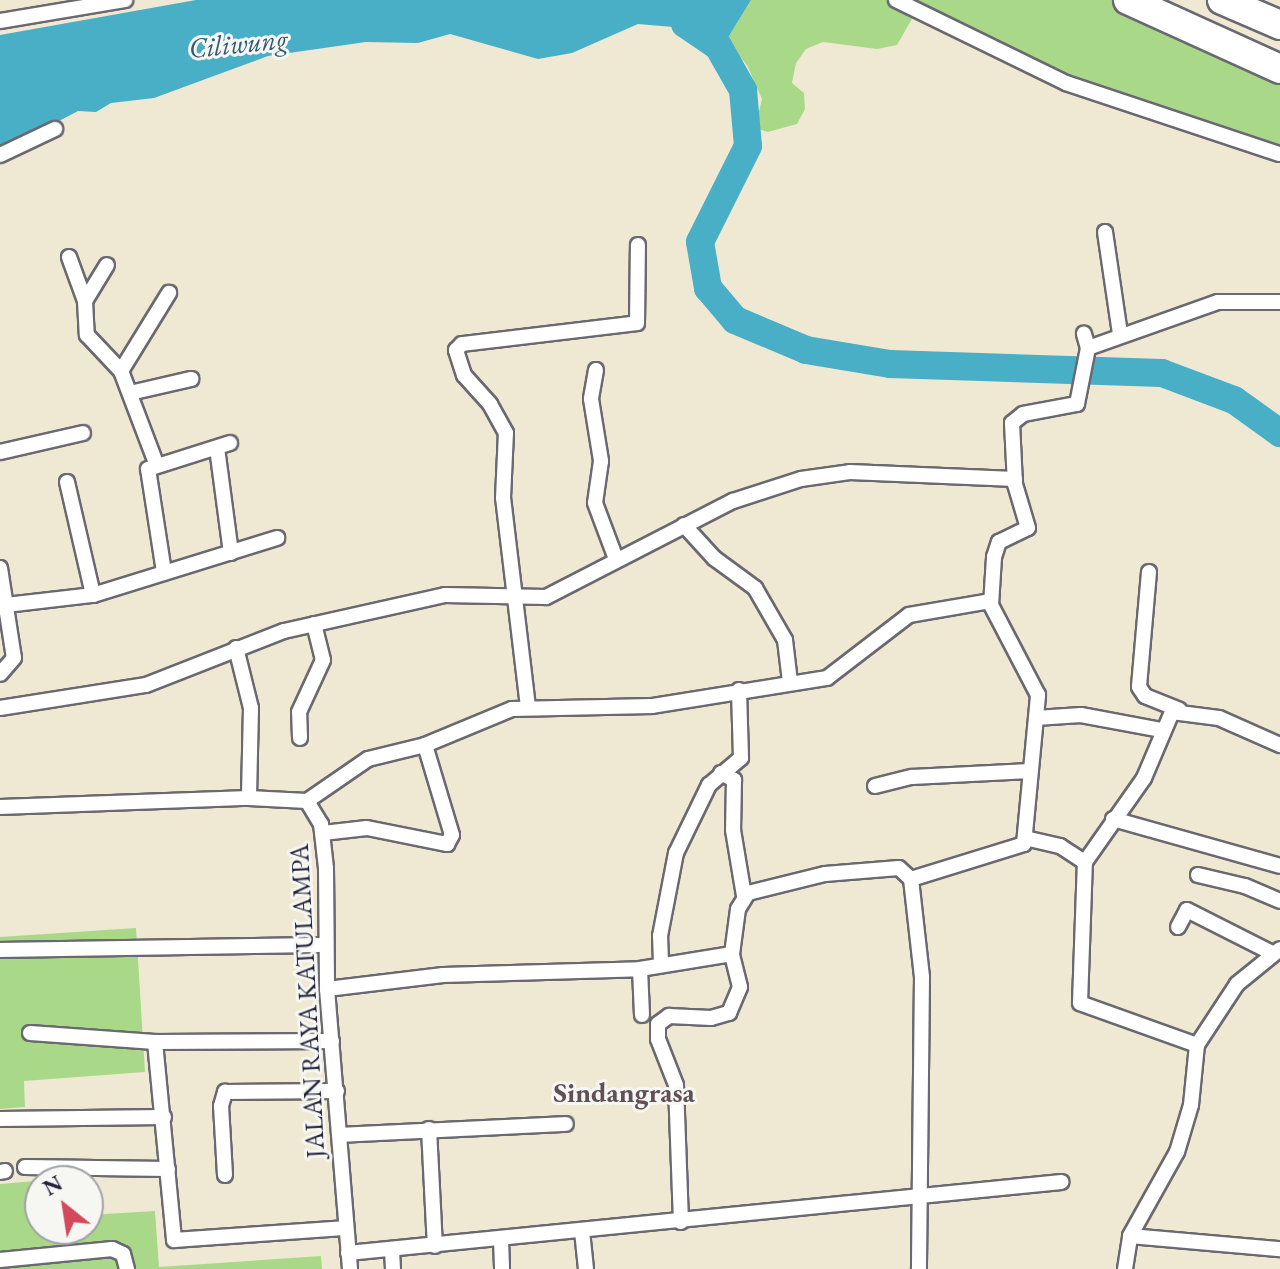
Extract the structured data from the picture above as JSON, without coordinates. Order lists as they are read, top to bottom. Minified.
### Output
{"streets":{"street":["JALAN RAYA KATULAMPA"]},"districts":["Sindangrasa"],"water":["Ciliwung"],"north":"top left"}
